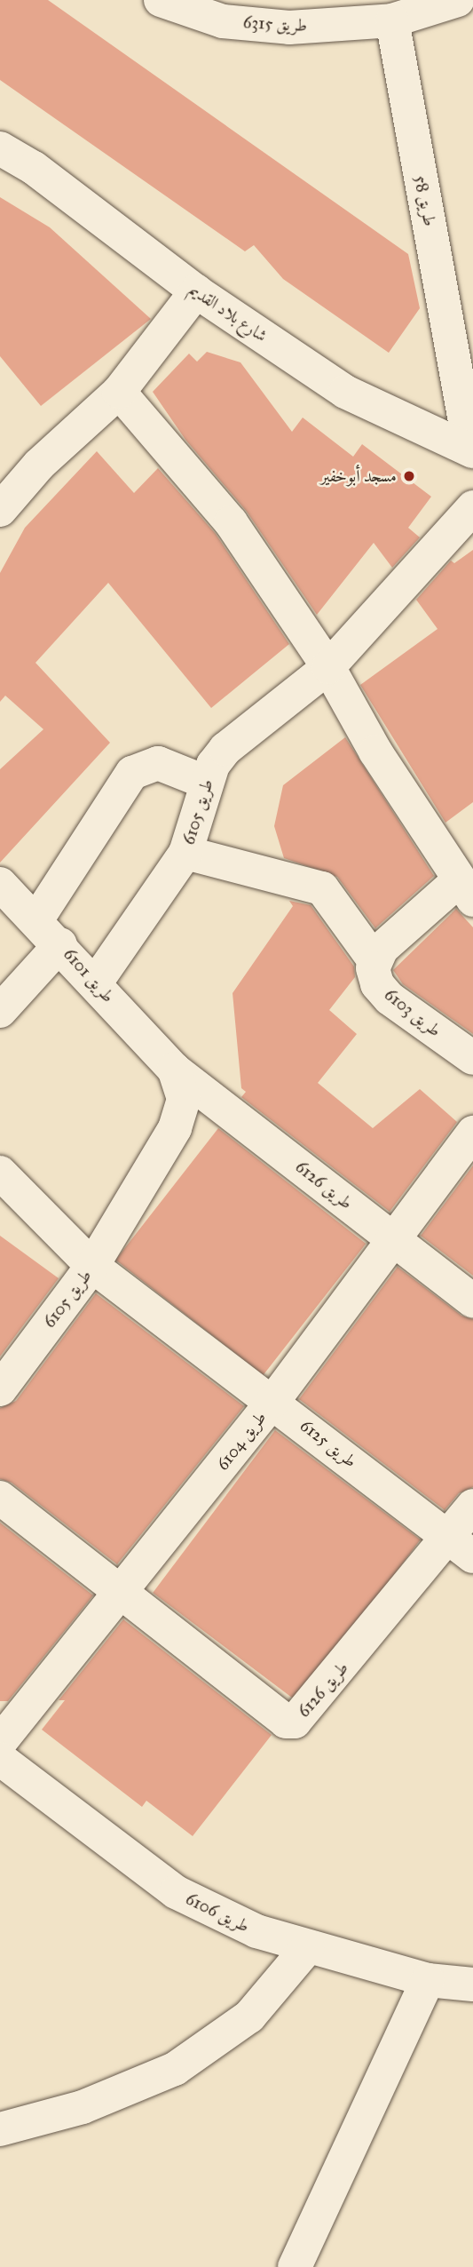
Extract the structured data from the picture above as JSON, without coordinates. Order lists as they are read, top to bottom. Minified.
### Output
{"streets":{"street":["طريق 6315","طريق 58","شارع بلاد القديم","طريق 6105","طريق 6101","طريق 6103","طريق 6126","طريق 6104","طريق 6125","طريق 6106"]},"crossings":[["طريق 6315","طريق 58"],["طريق 58","شارع بلاد القديم"],["طريق 6105","طريق 6101"],["طريق 6105","طريق 6126"],["طريق 6105","طريق 6125"],["طريق 6101","طريق 6126"],["طريق 6126","طريق 6104"],["طريق 6126","طريق 6125"],["طريق 6104","طريق 6125"]],"places":["مسجد أبوخفير"]}
